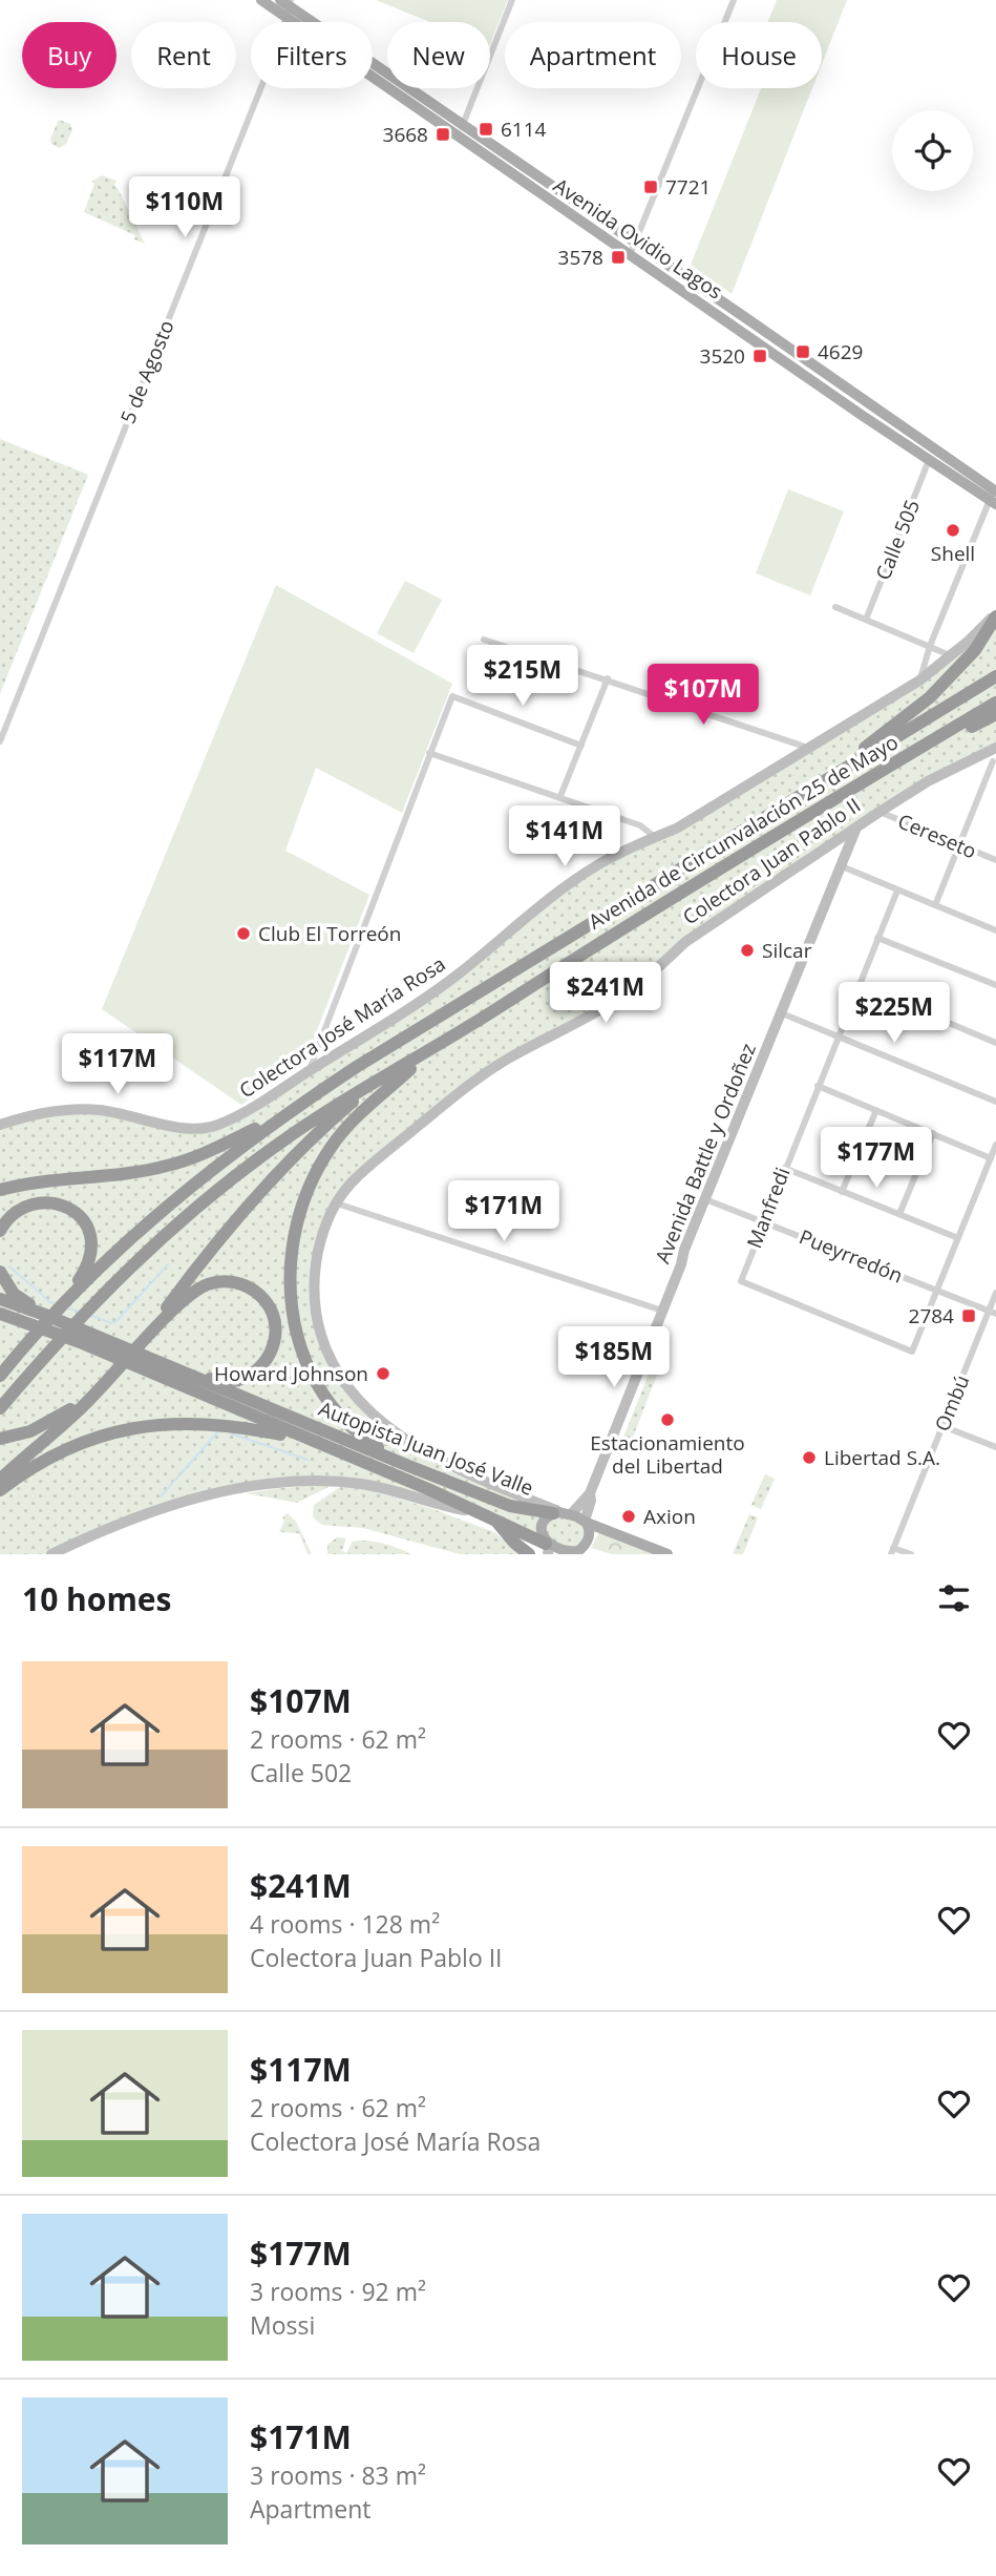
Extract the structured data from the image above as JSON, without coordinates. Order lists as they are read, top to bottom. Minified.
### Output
{"streets":{"highway":["Avenida de Circunvalación 25 de Mayo","Autopista Juan José Valle"],"main road":["Avenida Ovidio Lagos","Colectora Juan Pablo II","Colectora José María Rosa","Avenida Battle y Ordoñez"],"street":["5 de Agosto","Calle 505","Cereseto","Manfredi","Pueyrredón","Ombú"]},"crossings":[["Avenida Ovidio Lagos","5 de Agosto"],["Avenida Ovidio Lagos","Calle 505"],["Cereseto","Colectora Juan Pablo II"],["Colectora Juan Pablo II","Avenida Battle y Ordoñez"],["Colectora Juan Pablo II","Autopista Juan José Valle"],["Avenida Battle y Ordoñez","Pueyrredón"],["Avenida Battle y Ordoñez","Autopista Juan José Valle"],["Manfredi","Pueyrredón"],["Pueyrredón","Ombú"]],"places":{"transit":["6114","3668","7721","3578","4629","3520","2784"],"other":["Shell","Club El Torreón","Silcar","Howard Johnson","Estacionamiento del Libertad","Libertad S.A.","Axion"]},"page":{"chip":["Buy","Rent","Filters","New","Apartment","House"],"price":["$110M","$215M","$107M","$141M","$241M","$225M","$117M","$177M","$171M","$185M"],"heading":"10 homes","list":[{"name":"$107M","note":"2 rooms · 62 m² · Calle 502"},{"name":"$241M","note":"4 rooms · 128 m² · Colectora Juan Pablo II"},{"name":"$117M","note":"2 rooms · 62 m² · Colectora José María Rosa"},{"name":"$177M","note":"3 rooms · 92 m² · Mossi"},{"name":"$171M","note":"3 rooms · 83 m² · Apartment"}]}}
